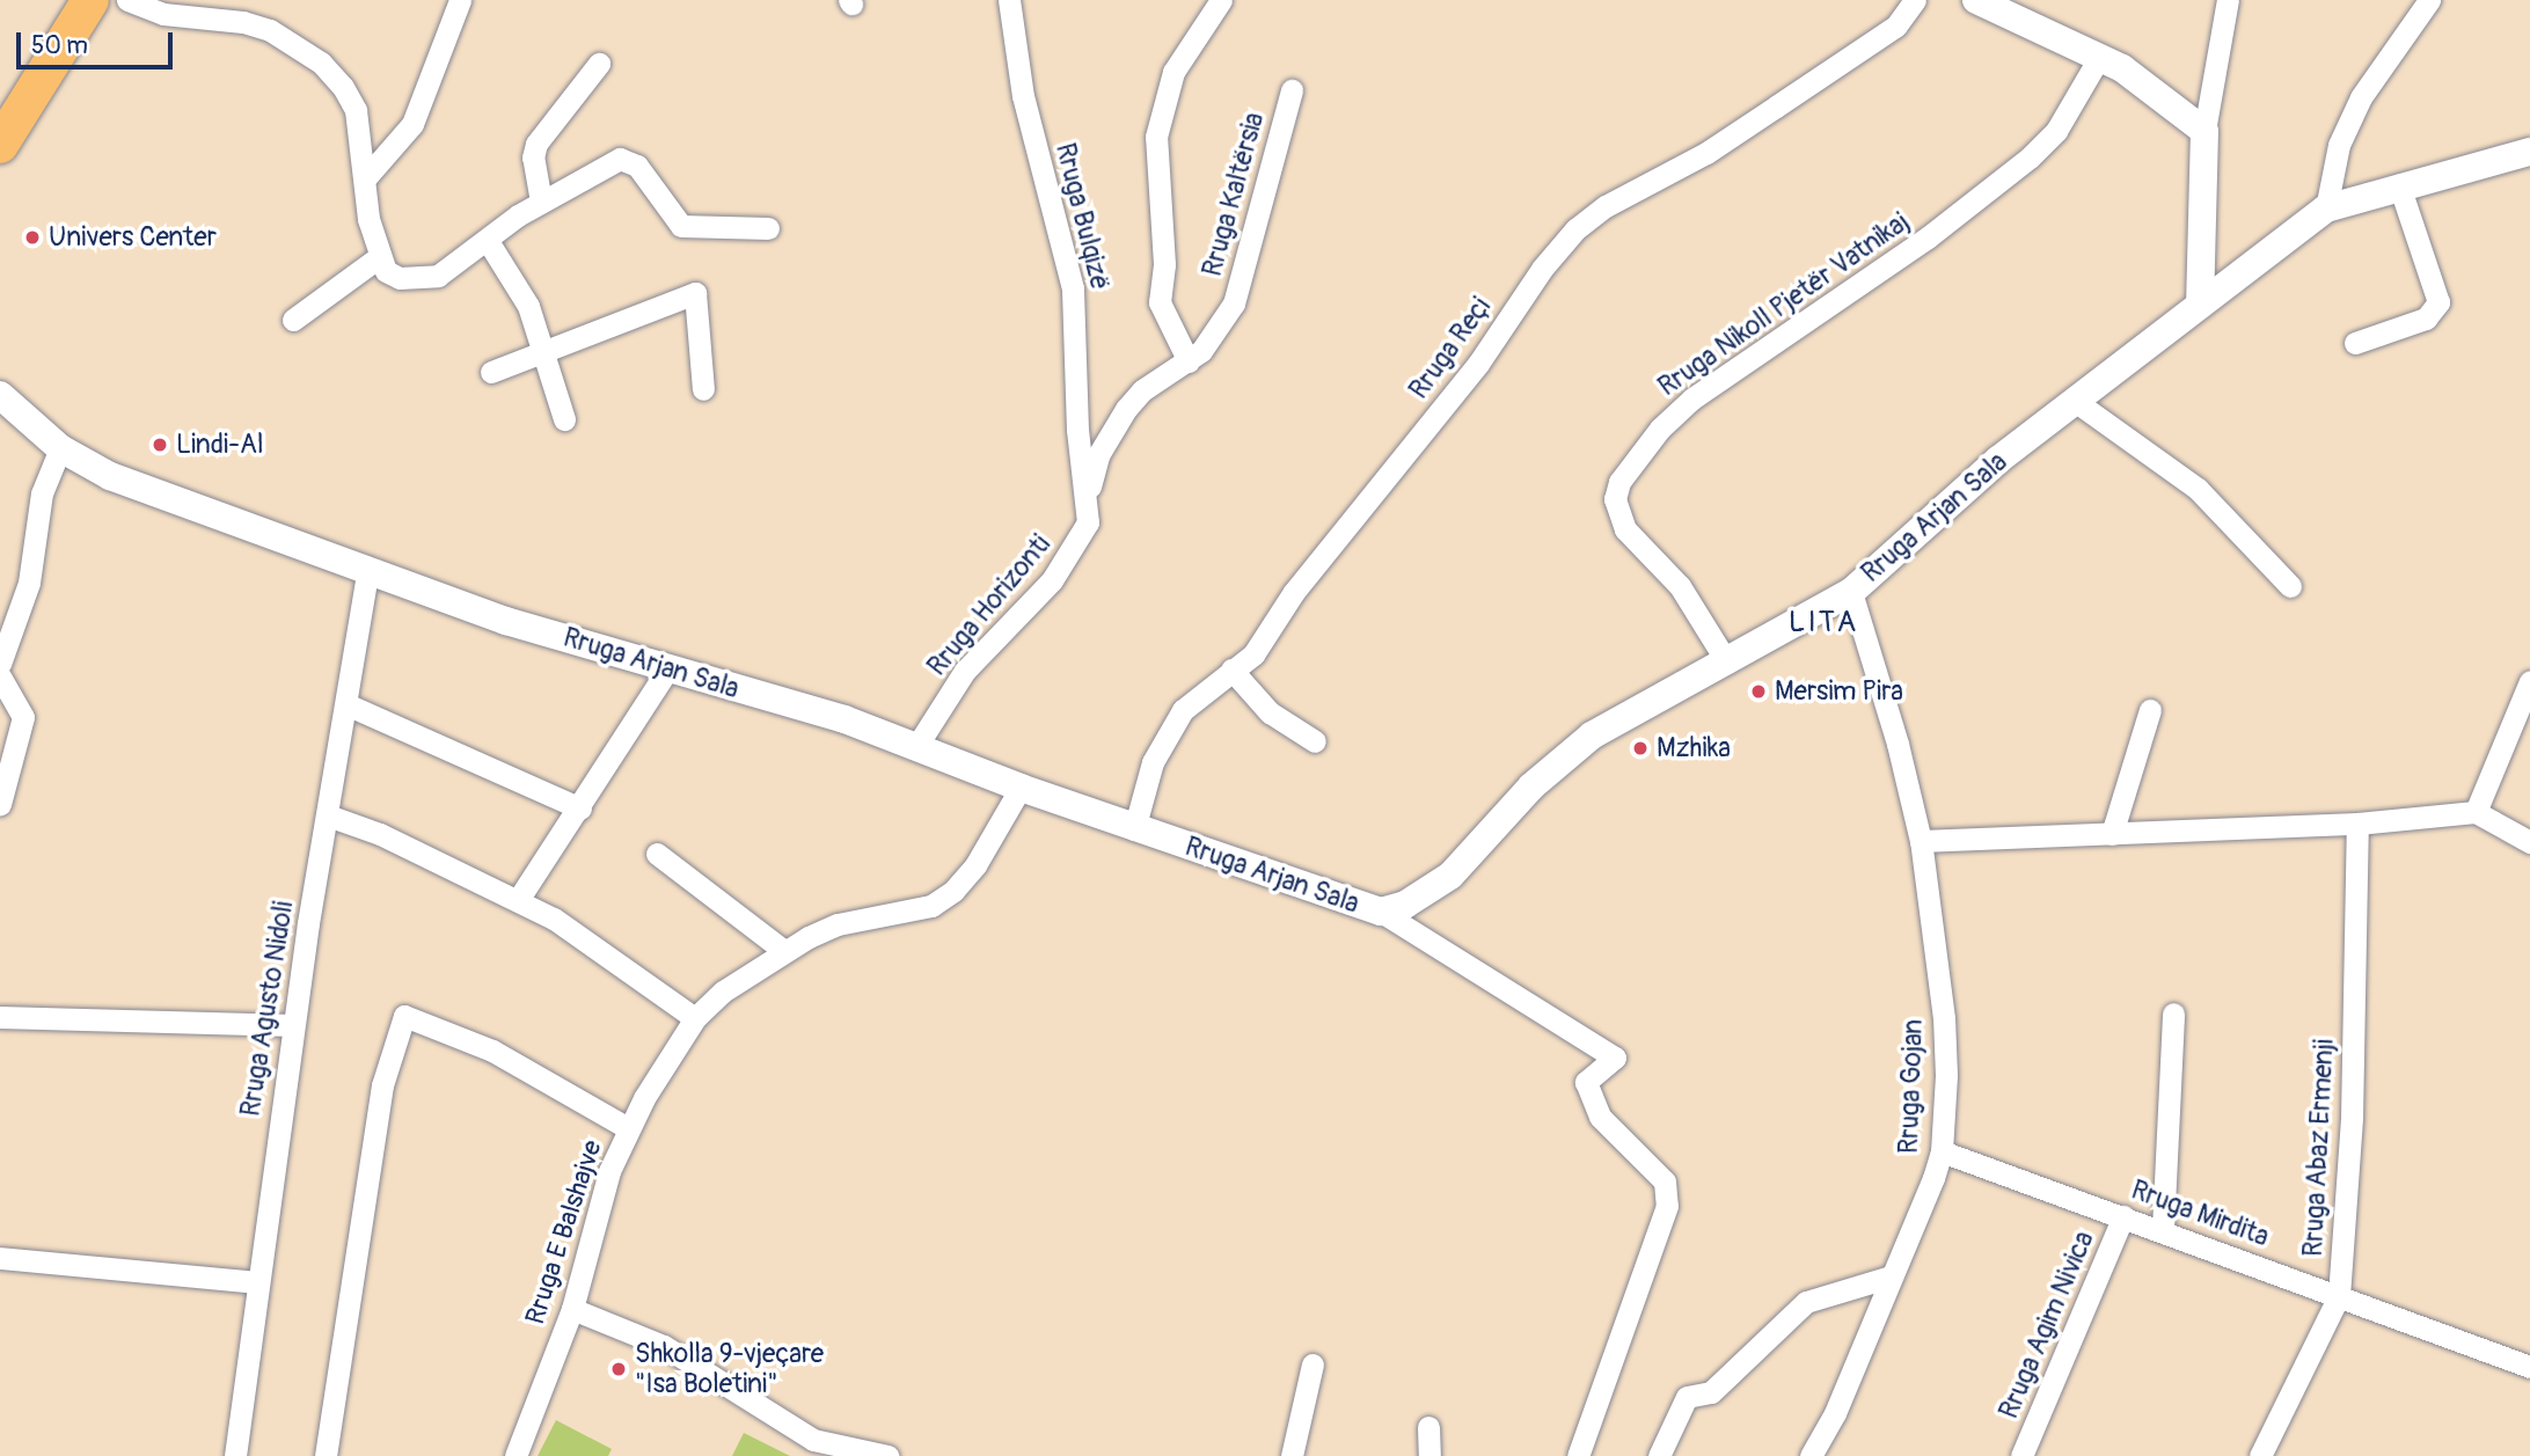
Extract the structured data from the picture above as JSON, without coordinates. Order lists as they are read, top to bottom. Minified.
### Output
{"streets":{"street":["Rruga Kaltërsia","Rruga Bulqizë","Rruga Nikoll Pjetër Vatnikaj","Rruga Reçi","Rruga Arjan Sala","Rruga Horizonti","Rruga Agusto Nidoli","Rruga Gojan","Rruga Abaz Ermenji","Rruga Mirdita","Rruga E Balshajve","Rruga Agim Nivica"]},"crossings":[["Rruga Kaltërsia","Rruga Bulqizë"],["Rruga Kaltërsia","Rruga Horizonti"],["Rruga Bulqizë","Rruga Horizonti"],["Rruga Nikoll Pjetër Vatnikaj","Rruga Arjan Sala"],["Rruga Reçi","Rruga Arjan Sala"],["Rruga Arjan Sala","Rruga Horizonti"],["Rruga Arjan Sala","Rruga Agusto Nidoli"],["Rruga Arjan Sala","Rruga Gojan"],["Rruga Arjan Sala","Rruga E Balshajve"],["Rruga Gojan","Rruga Mirdita"],["Rruga Abaz Ermenji","Rruga Mirdita"],["Rruga Mirdita","Rruga Agim Nivica"]],"districts":["LITA"],"places":["Univers Center","Lindi-Al","Mersim Pira","Mzhika","Shkolla 9-vjeçare \"Isa Boletini\""],"scale_bar":"50 m"}
